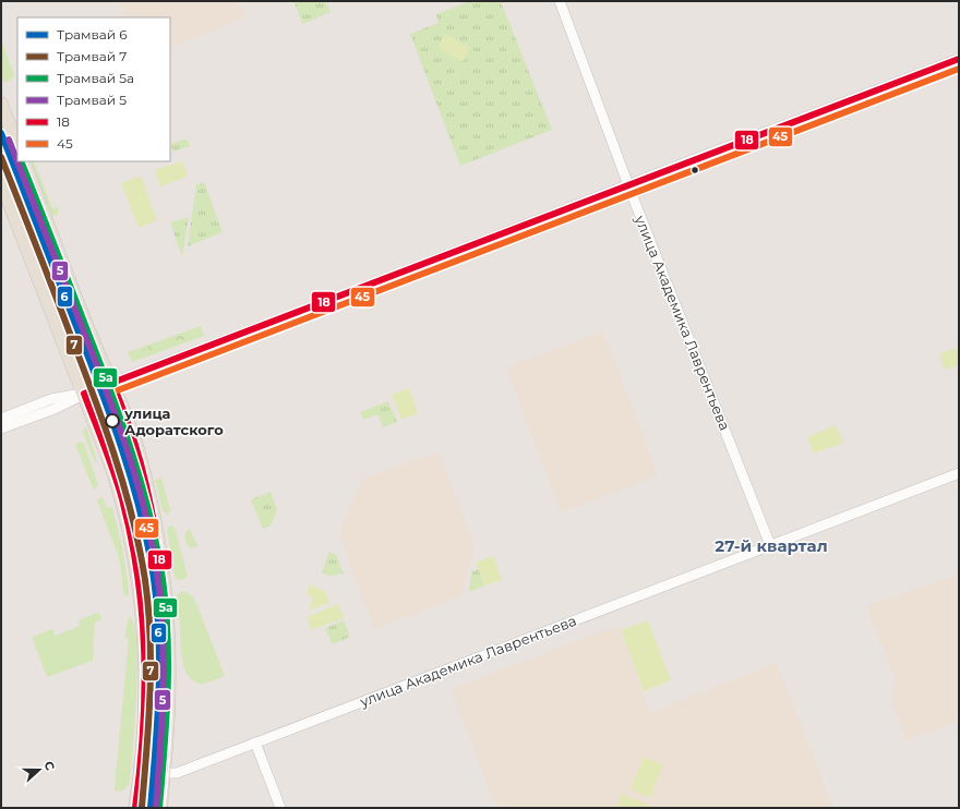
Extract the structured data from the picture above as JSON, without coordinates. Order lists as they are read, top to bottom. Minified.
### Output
{"streets":{"street":["улица Академика Лаврентьева"]},"districts":["27-й квартал"],"places":["улица Адоратского"],"lines":["transit line 18","transit line 45","tram line 6","tram line 5","tram line 7","tram line 5а"],"legend":["Трамвай 6","Трамвай 7","Трамвай 5а","Трамвай 5","18","45"],"north":"right"}
